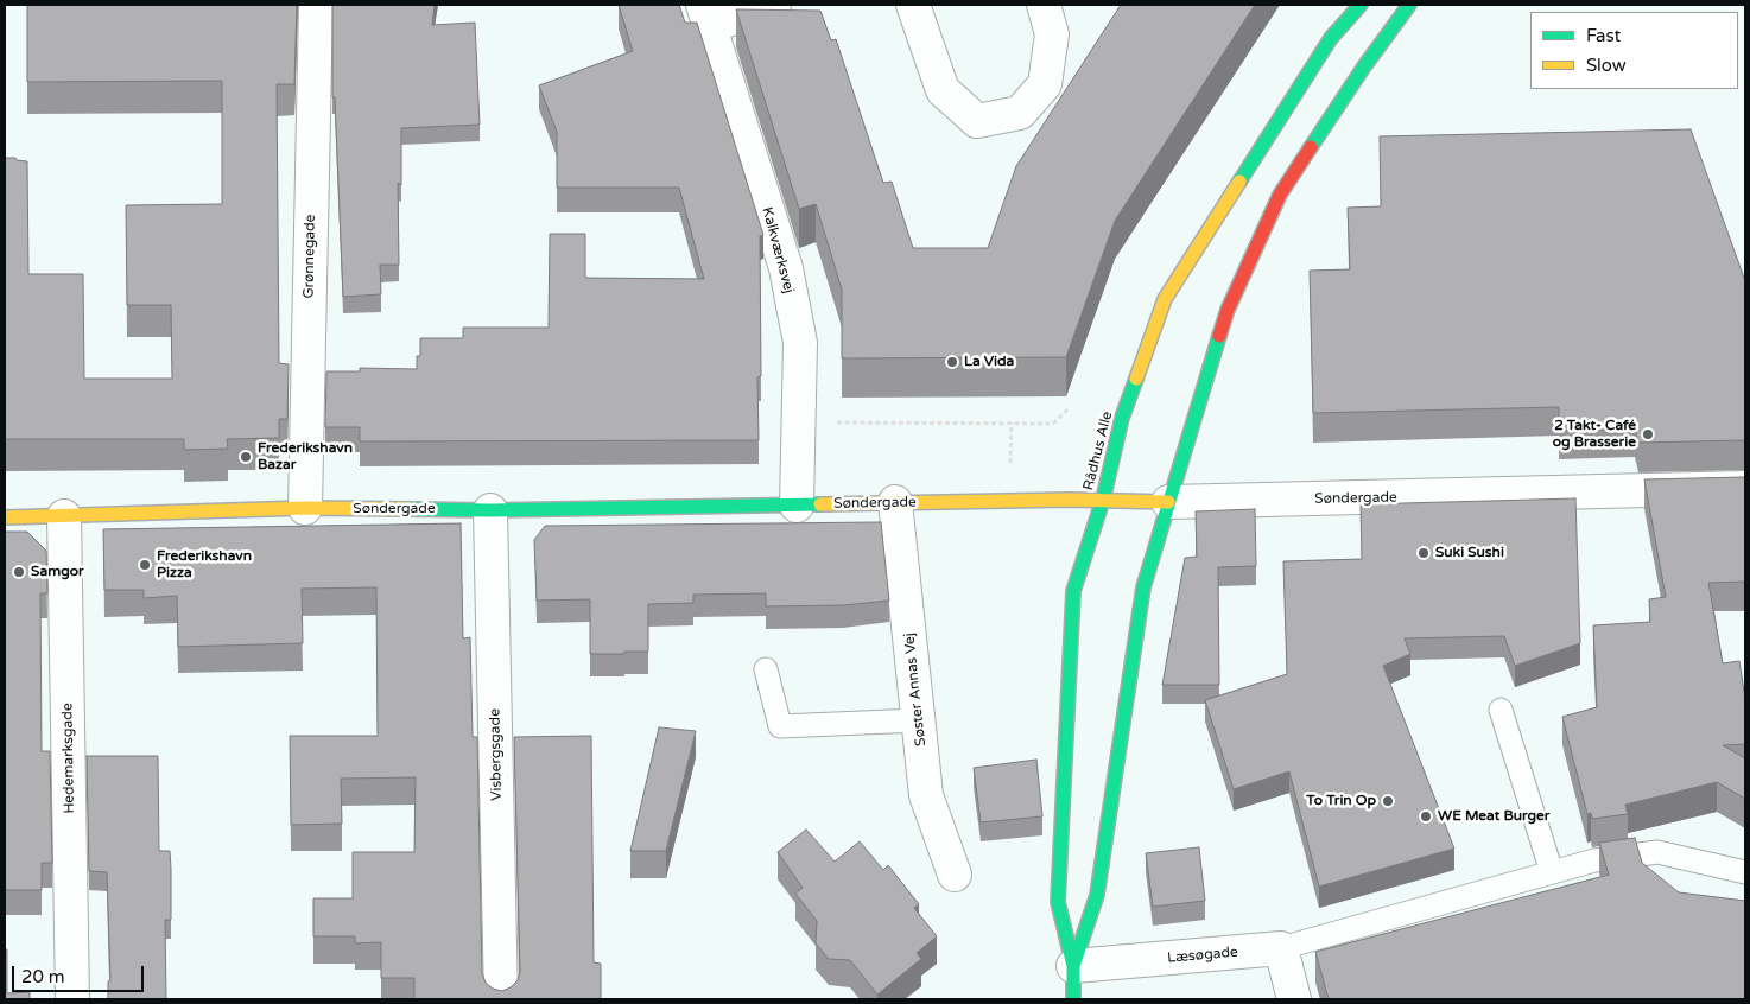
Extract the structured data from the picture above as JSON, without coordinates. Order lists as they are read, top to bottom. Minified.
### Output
{"streets":{"street":["Kalkværksvej","Grønnegade","Rådhus Alle","Søndergade","Søster Annas Vej","Visbergsgade","Hedemarksgade","Læsøgade"]},"crossings":[["Kalkværksvej","Søndergade"],["Grønnegade","Søndergade"],["Rådhus Alle","Søndergade"],["Rådhus Alle","Læsøgade"],["Søndergade","Søster Annas Vej"],["Søndergade","Visbergsgade"],["Søndergade","Hedemarksgade"]],"places":["La Vida","2 Takt- Café og Brasserie","Frederikshavn Bazar","Suki Sushi","Frederikshavn Pizza","Samgor","To Trin Op","WE Meat Burger"],"legend":["Fast","Slow"],"scale_bar":"20 m"}
